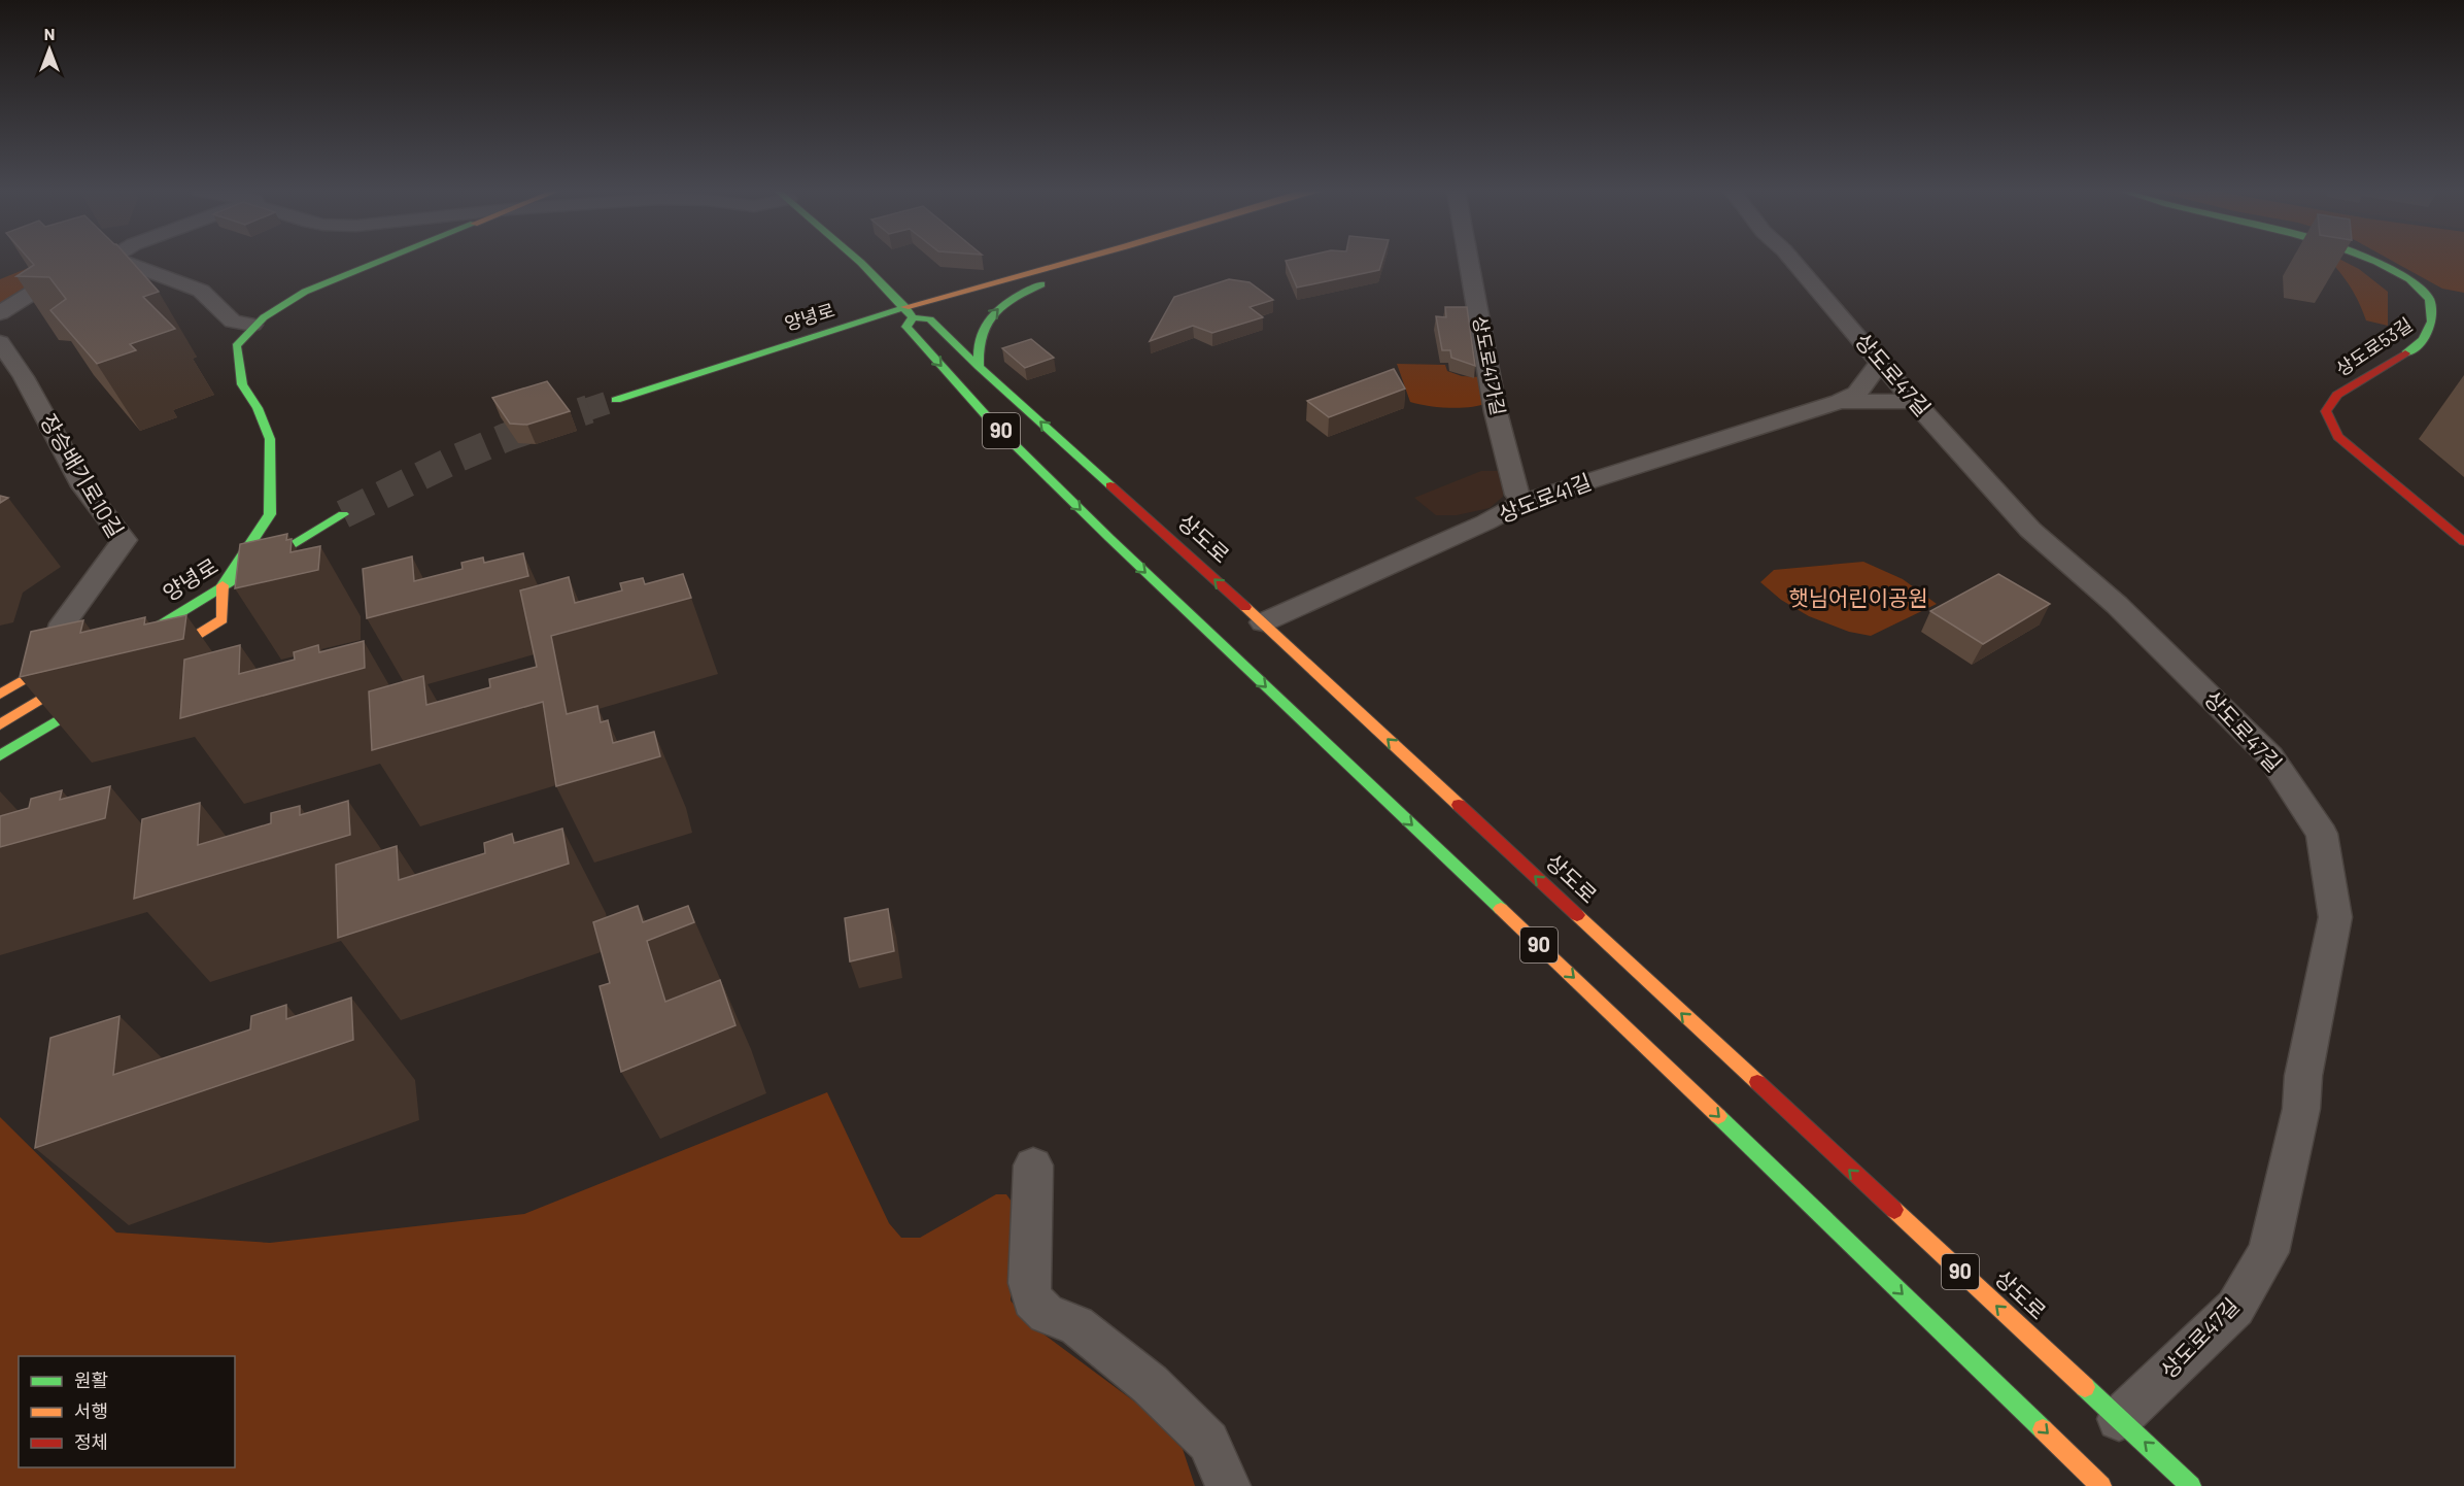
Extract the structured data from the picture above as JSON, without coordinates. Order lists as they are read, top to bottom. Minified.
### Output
{"streets":{"main road":["양녕로","상도로53길","90","상도로"],"street":["상도로41가길","상도로47길","장승배기로10길","상도로41길"]},"crossings":[["양녕로","상도로"],["상도로41가길","상도로41길"],["상도로47길","상도로41길"],["상도로47길","상도로"],["상도로41길","상도로"]],"parks":["햇님어린이공원"],"legend":["원활","서행","정체"],"north":"top"}
